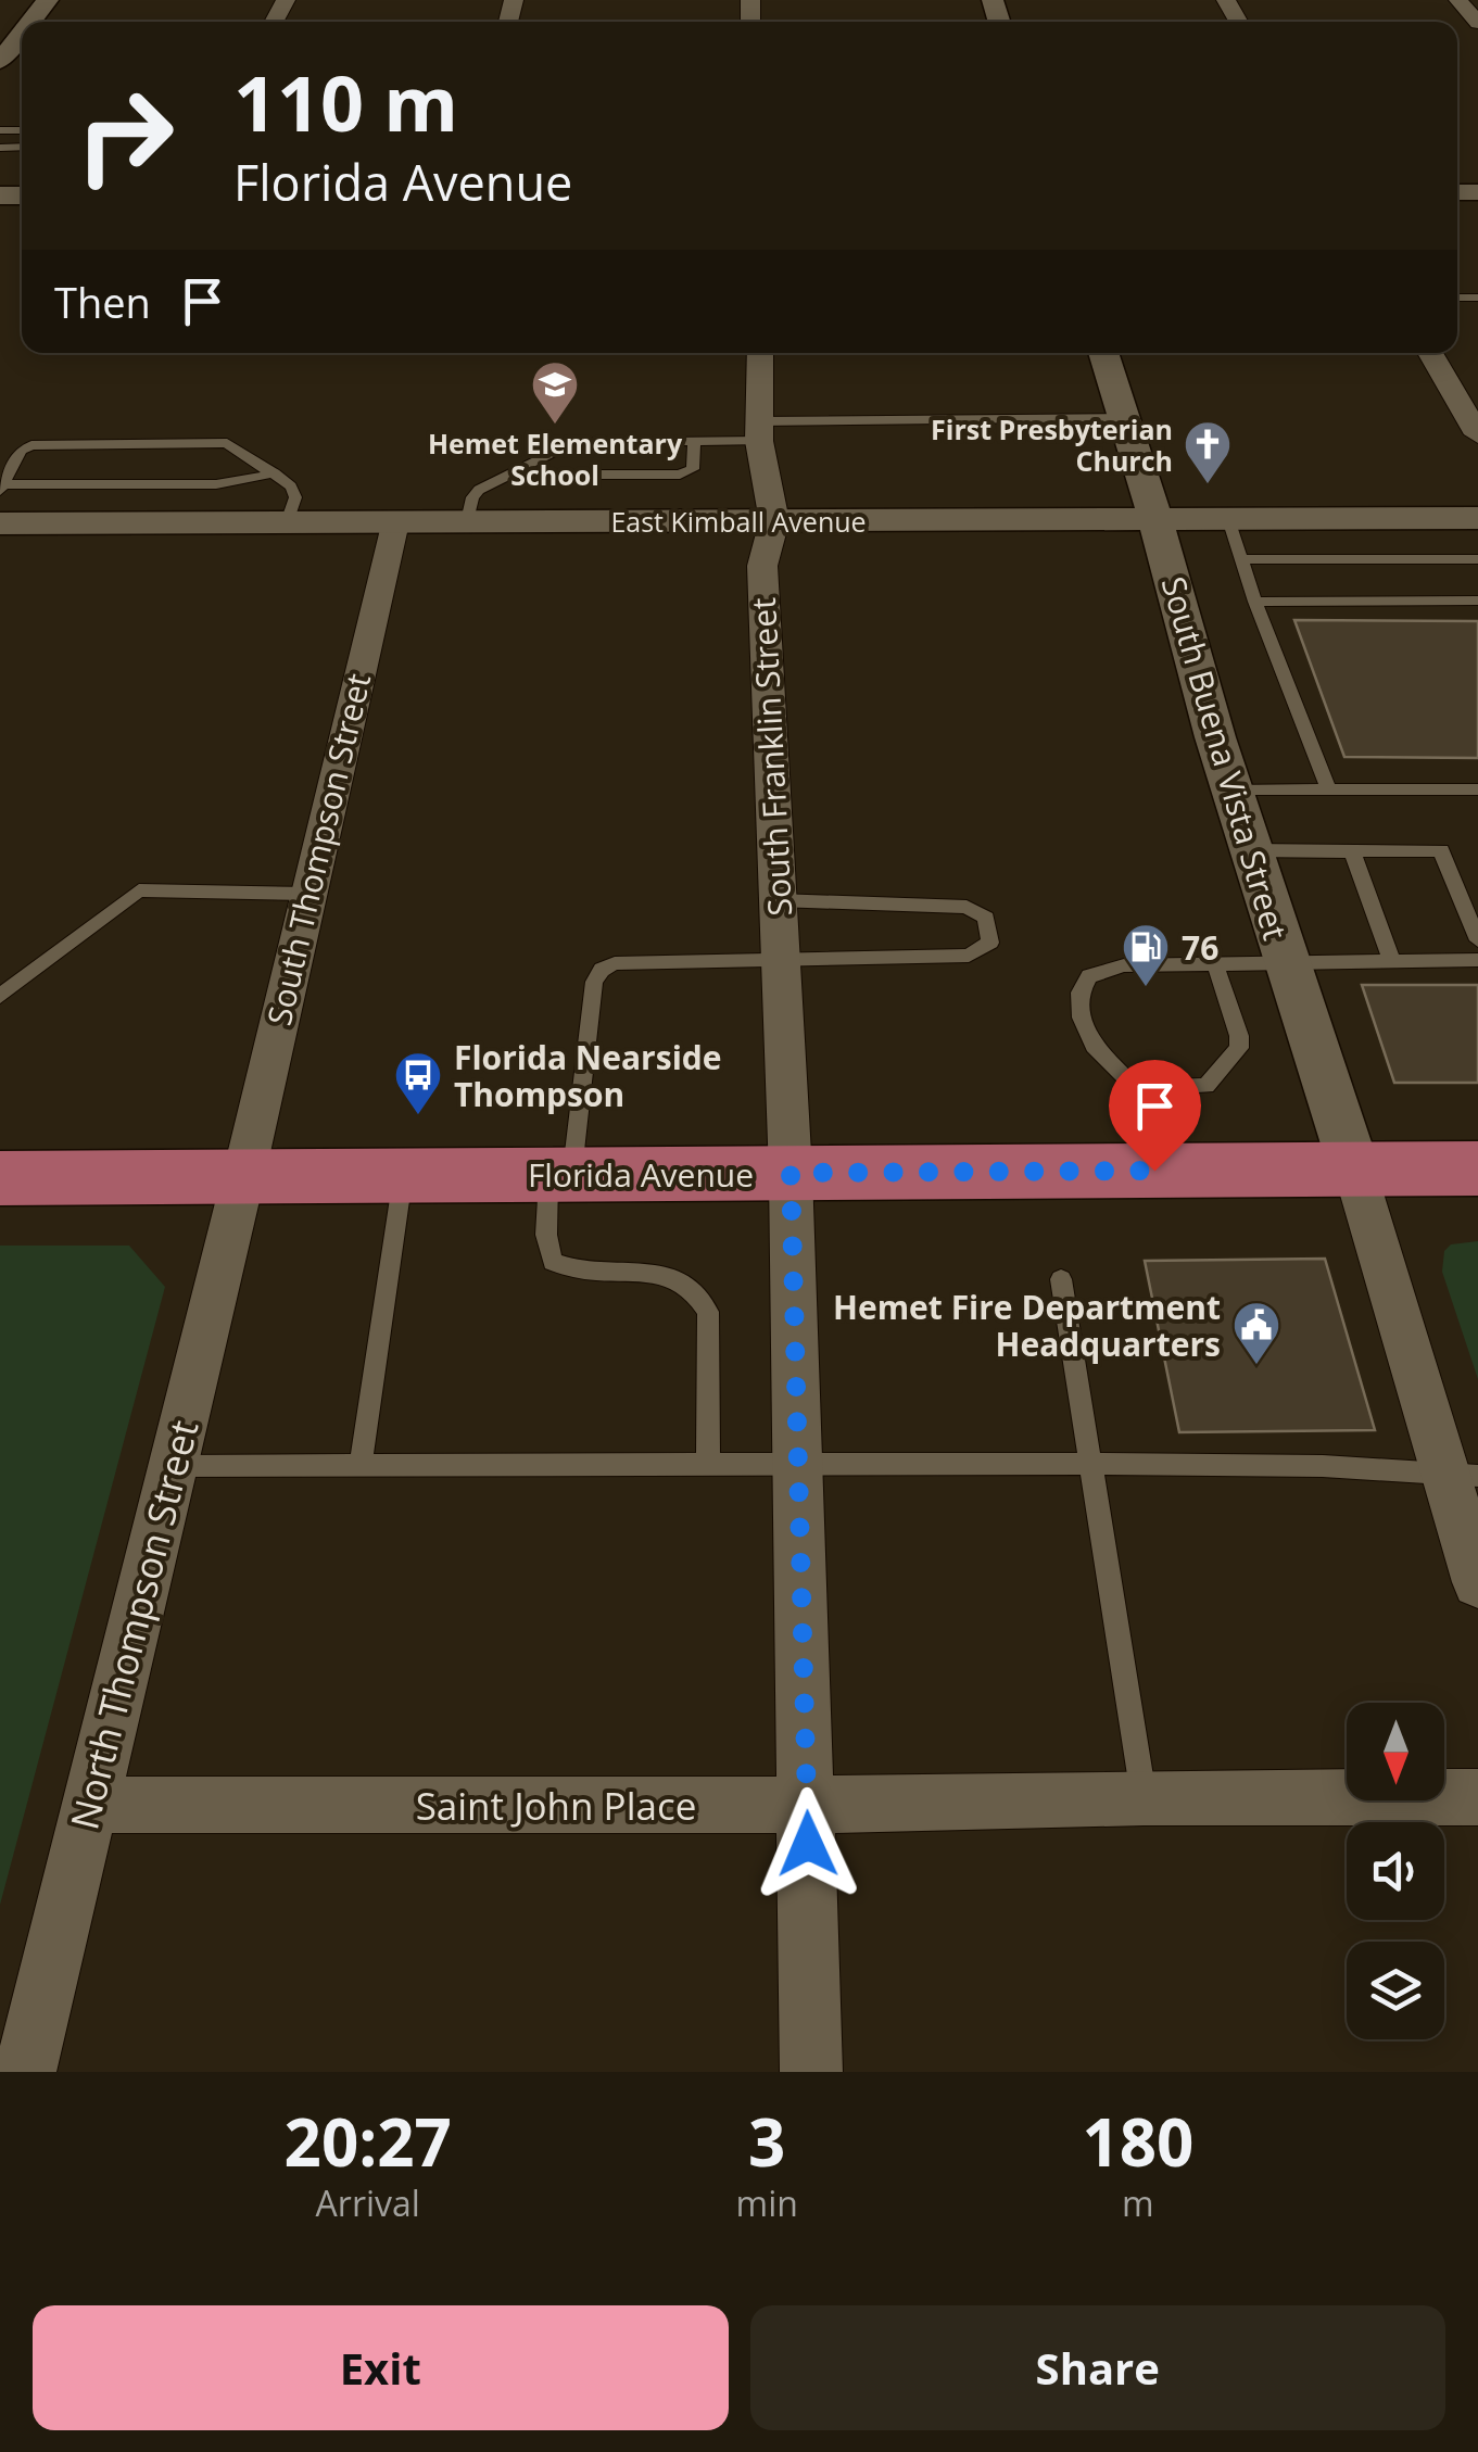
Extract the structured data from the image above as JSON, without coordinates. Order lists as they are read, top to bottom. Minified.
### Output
{"streets":{"main road":["Florida Avenue"],"street":["East Kimball Avenue","South Franklin Street","South Buena Vista Street","South Thompson Street","North Thompson Street","Saint John Place"]},"crossings":[["East Kimball Avenue","South Franklin Street"],["East Kimball Avenue","South Buena Vista Street"],["East Kimball Avenue","South Thompson Street"],["South Franklin Street","Florida Avenue"],["South Franklin Street","Saint John Place"],["South Buena Vista Street","Florida Avenue"],["South Thompson Street","Florida Avenue"],["South Thompson Street","North Thompson Street"],["Florida Avenue","North Thompson Street"],["North Thompson Street","Saint John Place"]],"places":{"school or university":["Hemet Elementary School"],"church":["First Presbyterian Church"],"fuel station":["76"],"bus stop":["Florida Nearside Thompson"],"public building":["Hemet Fire Department Headquarters"]},"north":"bottom","page":{"turn":["110 m","Florida Avenue"],"then":"Then","eta":["20:27","Arrival","3","min","180","m"],"buttons":["Exit","Share"]}}
